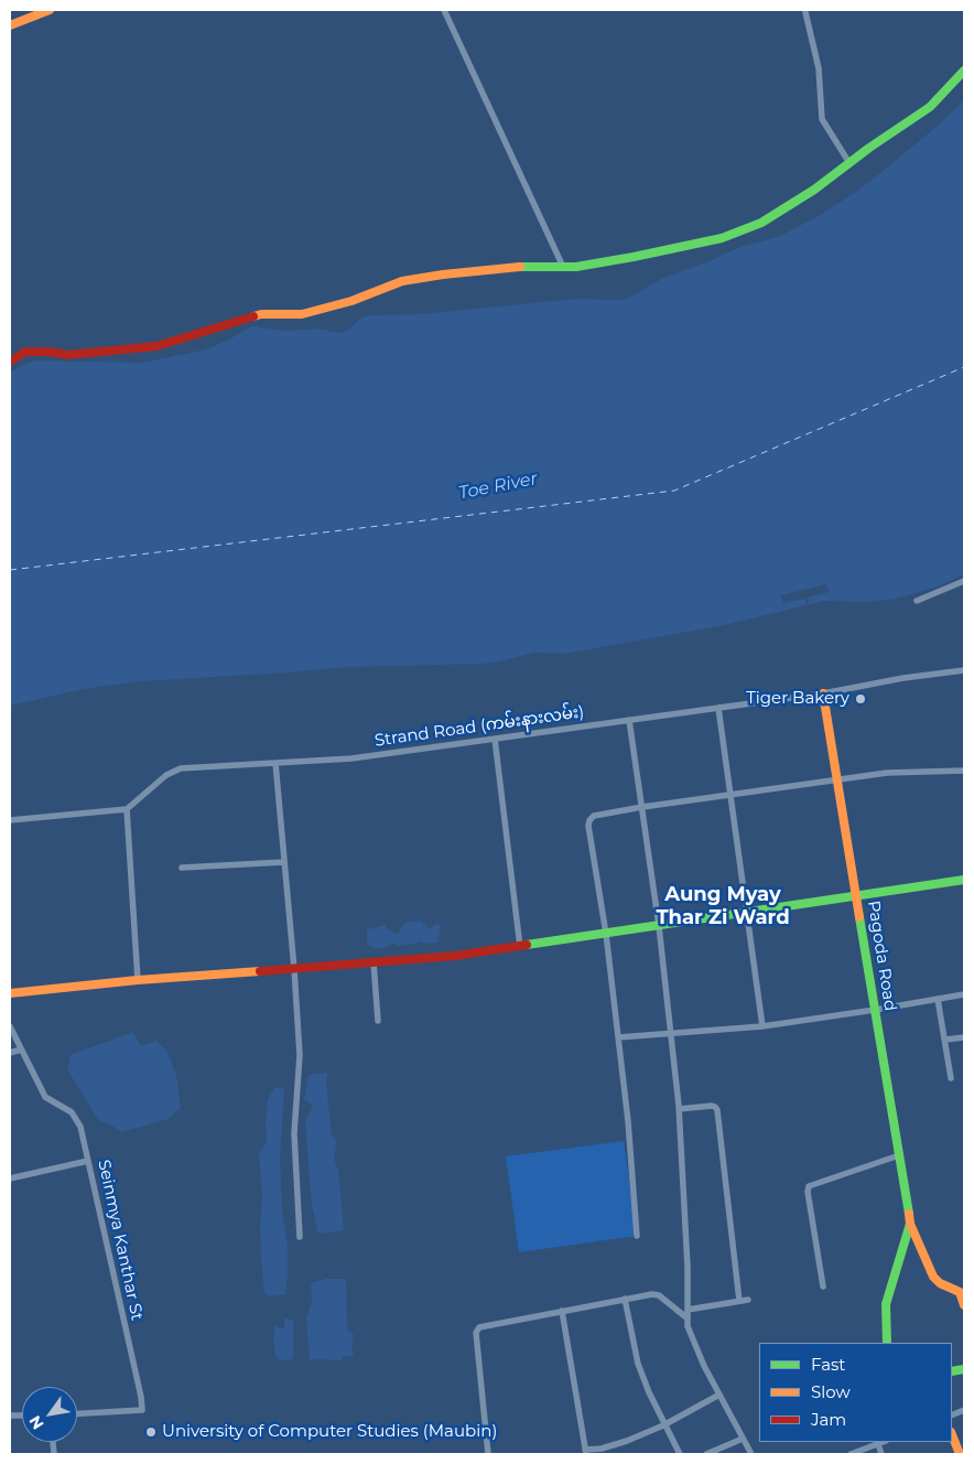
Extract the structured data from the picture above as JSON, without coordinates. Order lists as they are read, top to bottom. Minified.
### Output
{"streets":{"street":["Strand Road (ကမ်းနားလမ်း)","Pagoda Road","Seinmya Kanthar St"]},"crossings":[["Strand Road (ကမ်းနားလမ်း)","Pagoda Road"]],"districts":["Aung Myay Thar Zi Ward"],"water":["Toe River"],"places":["Tiger Bakery","University of Computer Studies (Maubin)"],"legend":["Fast","Slow","Jam"],"north":"bottom left"}
